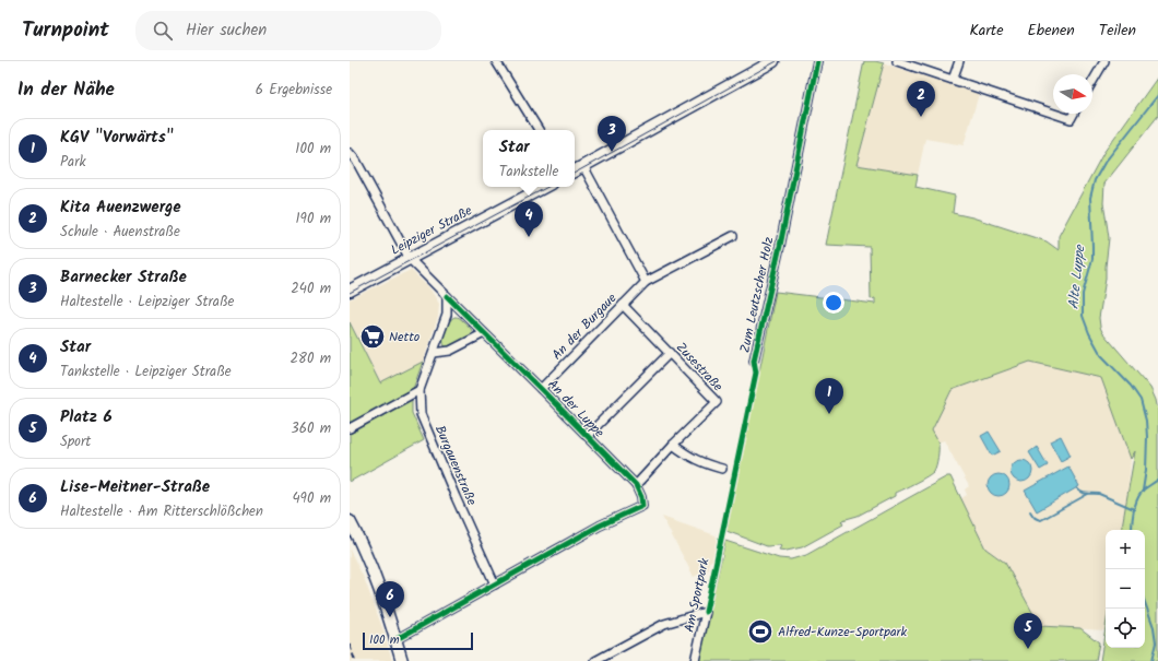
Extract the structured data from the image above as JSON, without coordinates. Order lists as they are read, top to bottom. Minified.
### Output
{"streets":{"street":["Leipziger Straße","Zum Leutzscher Holz","An der Burgaue","Zusestraße","An der Luppe","Burgauenstraße","Am Sportpark"]},"crossings":[["An der Burgaue","Zusestraße"],["An der Burgaue","An der Luppe"],["Zusestraße","An der Luppe"],["An der Luppe","Burgauenstraße"]],"water":["Alte Luppe"],"places":{"supermarket":["Netto"],"sports":["Alfred-Kunze-Sportpark"]},"scale_bar":"100 m","north":"right","page":{"header":"Turnpoint","search":"Hier suchen","nav":["Karte","Ebenen","Teilen"],"heading":["In der Nähe","6 Ergebnisse"],"pins":["2","3","4","1","6","5"],"list":[{"mark":"1","name":"KGV \"Vorwärts\"","note":"Park","value":"100 m"},{"mark":"2","name":"Kita Auenzwerge","note":"Schule · Auenstraße","value":"190 m"},{"mark":"3","name":"Barnecker Straße","note":"Haltestelle · Leipziger Straße","value":"240 m"},{"mark":"4","name":"Star","note":"Tankstelle · Leipziger Straße","value":"280 m"},{"mark":"5","name":"Platz 6","note":"Sport","value":"360 m"},{"mark":"6","name":"Lise-Meitner-Straße","note":"Haltestelle · Am Ritterschlößchen","value":"490 m"}],"popup":["Star","Tankstelle"],"map_buttons":["+","−"],"scale":"100 m"}}
